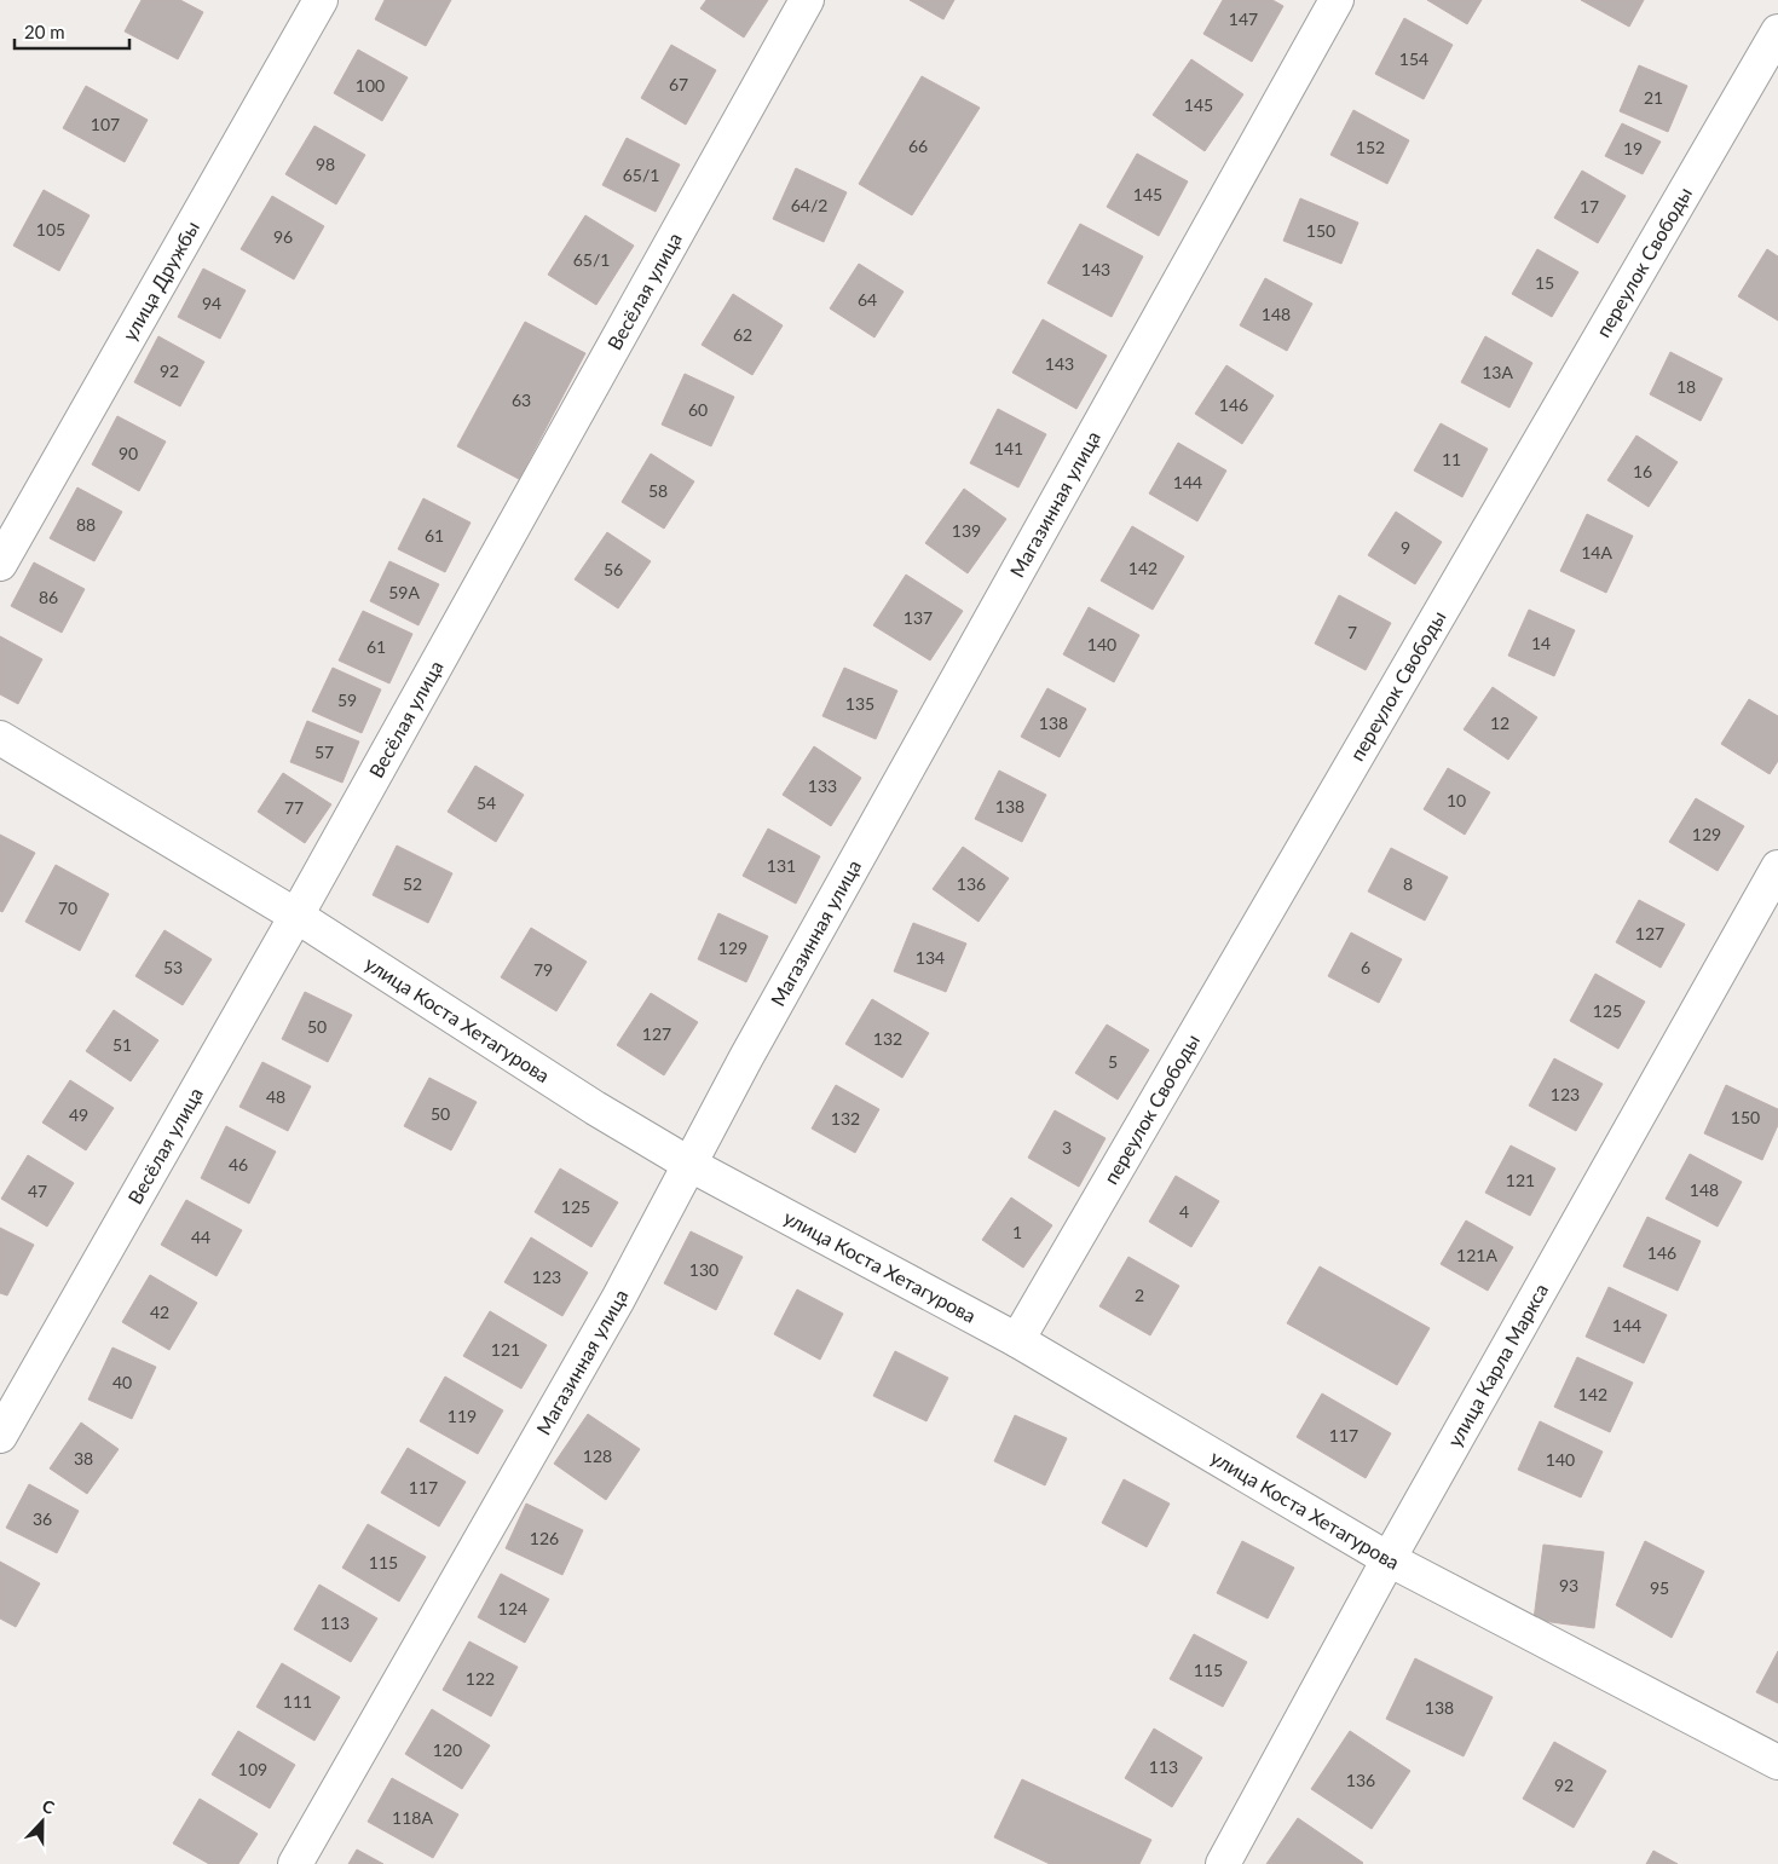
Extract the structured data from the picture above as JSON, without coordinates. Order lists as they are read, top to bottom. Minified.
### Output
{"streets":{"street":["переулок Свободы","улица Дружбы","Весёлая улица","Магазинная улица","улица Коста Хетагурова","улица Карла Маркса"]},"crossings":[["переулок Свободы","улица Коста Хетагурова"],["Весёлая улица","улица Коста Хетагурова"],["Магазинная улица","улица Коста Хетагурова"],["улица Коста Хетагурова","улица Карла Маркса"]],"house_numbers":["147","154","67","100","21","145","107","66","152","19","98","65/1","145","64/2","17","105","150","96","65/1","143","15","64","94","148","62","143","92","13А","18","63","146","60","141","90","11","16","144","58","88","139","61","9","14А","142","56","59А","86","137","7","14","140","61","59","135","138","12","57","133","10","54","138","77","129","131","52","136","8","70","127","129","134","53","6","79","125","50","127","132","51","5","123","48","50","49","150","132","3","46","121","148","47","125","4","1","44","146","121А","130","123","2","42","144","121","40","142","119","117","128","38","140","117","36","126","115","93","95","124","113","115","122","111","138","120","113","109","136","92","118А"],"scale_bar":"20 m","north":"top"}
